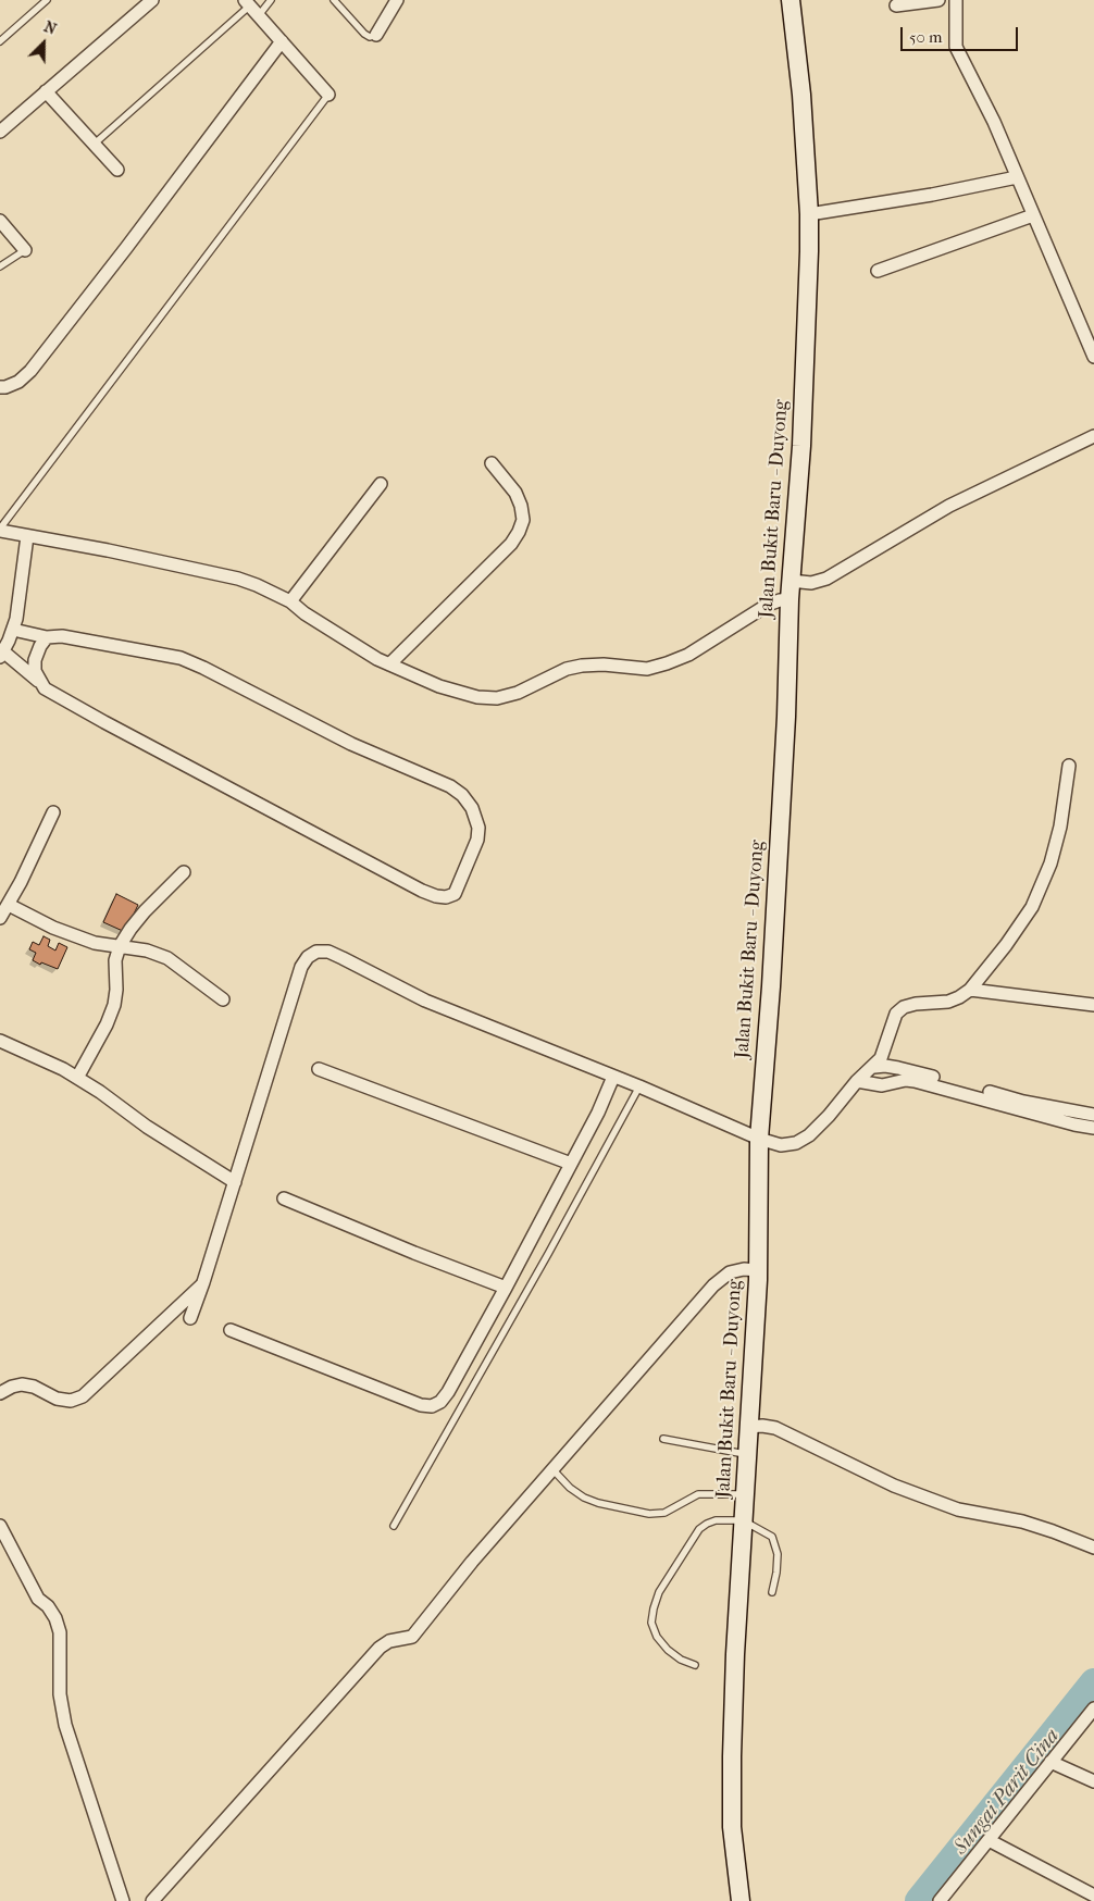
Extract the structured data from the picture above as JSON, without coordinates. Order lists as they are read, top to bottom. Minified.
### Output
{"streets":{"main road":["Jalan Bukit Baru - Duyong"]},"water":["Sungai Parit Cina"],"scale_bar":"50 m","north":"top right"}
